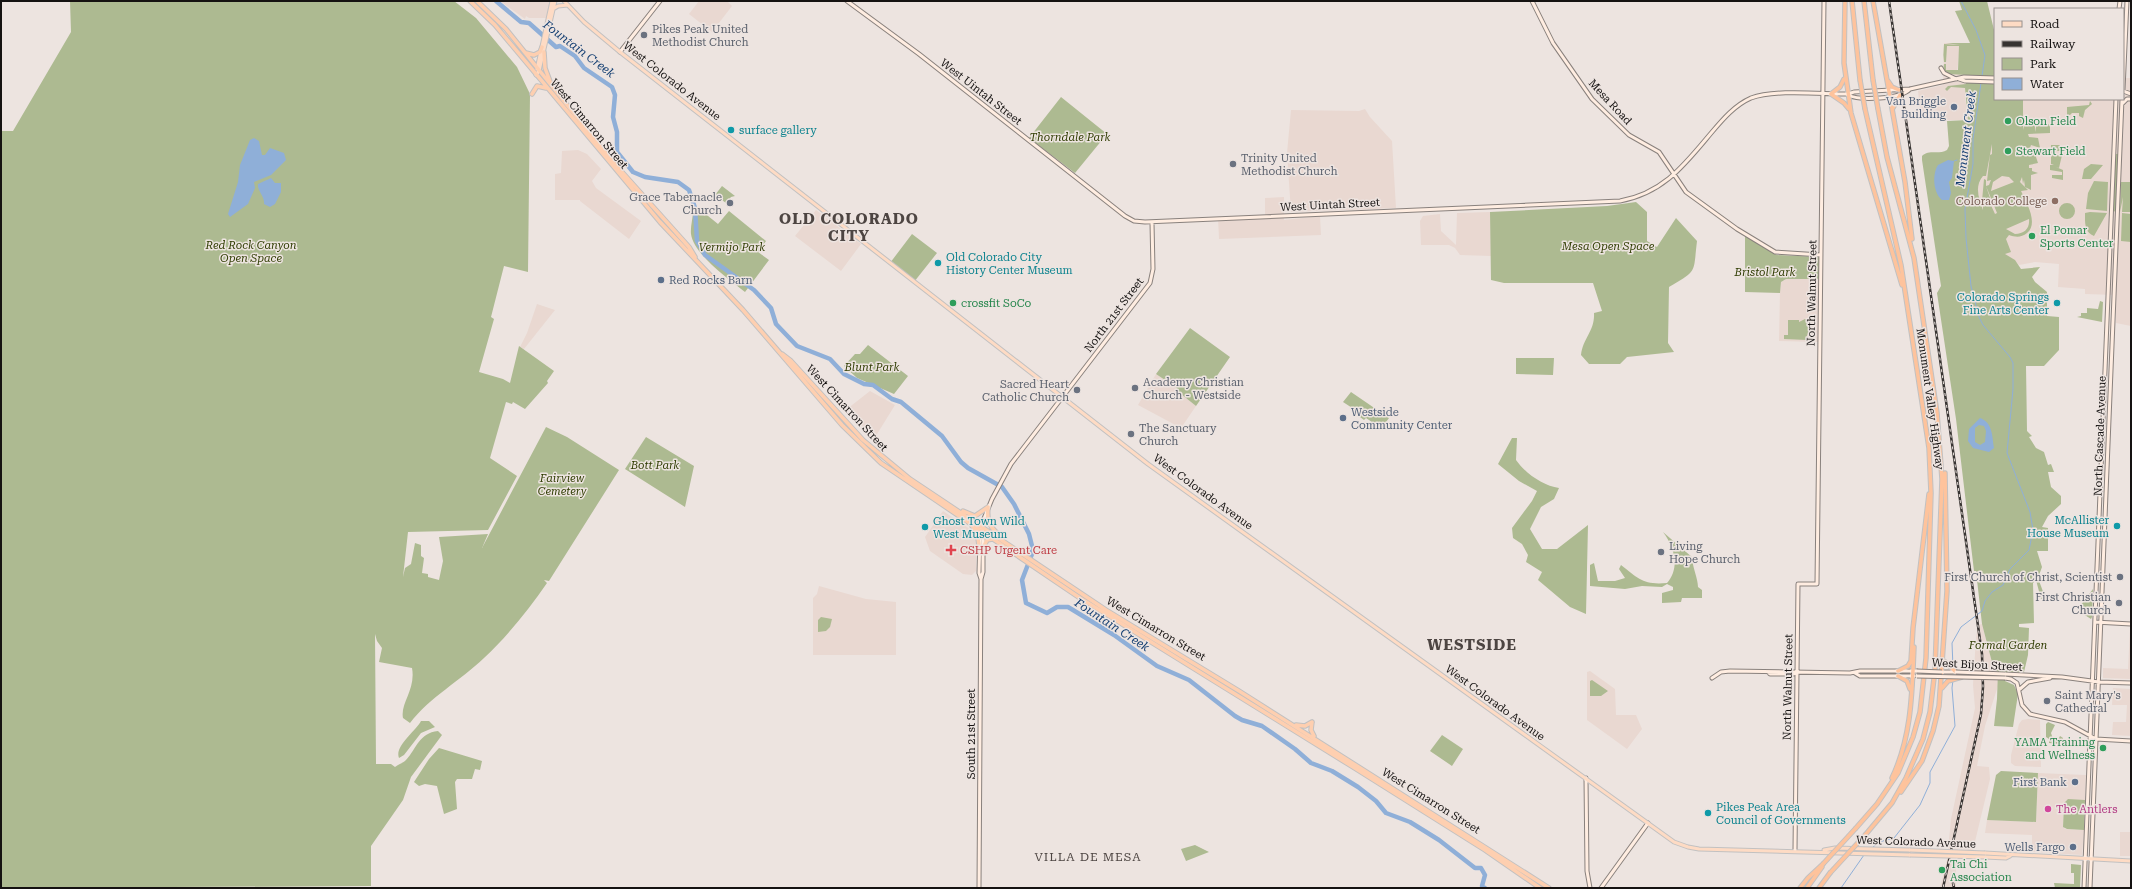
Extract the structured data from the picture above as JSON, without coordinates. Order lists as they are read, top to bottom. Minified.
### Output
{"streets":{"highway":["West Cimarron Street","Monument Valley Highway"],"main road":["West Colorado Avenue","West Uintah Street","Mesa Road","North Walnut Street","North 21st Street","North Cascade Avenue","West Bijou Street","South 21st Street"]},"crossings":[["West Colorado Avenue","North Walnut Street"],["West Colorado Avenue","North 21st Street"],["West Colorado Avenue","North Cascade Avenue"],["West Uintah Street","Mesa Road"],["West Uintah Street","North Walnut Street"],["West Uintah Street","North 21st Street"],["Mesa Road","North Walnut Street"],["West Cimarron Street","South 21st Street"],["North Walnut Street","West Bijou Street"],["North Cascade Avenue","West Bijou Street"]],"districts":["OLD COLORADO CITY","WESTSIDE","VILLA DE MESA"],"water":["Fountain Creek","Monument Creek"],"parks":["Thorndale Park","Red Rock Canyon Open Space","Mesa Open Space","Vermijo Park","Bristol Park","Blunt Park","Bott Park","Fairview Cemetery","Formal Garden"],"places":{"other":["Pikes Peak United Methodist Church","Van Briggle Building","Olson Field","surface gallery","Stewart Field","Trinity United Methodist Church","Colorado College","Grace Tabernacle Church","El Pomar Sports Center","Old Colorado City History Center Museum","Red Rocks Barn","crossfit SoCo","Colorado Springs Fine Arts Center","Academy Christian Church - Westside","Sacred Heart Catholic Church","Westside Community Center","The Sanctuary Church","McAllister House Museum","Ghost Town Wild West Museum","Living Hope Church","First Church of Christ, Scientist","First Christian Church","Saint Mary's Cathedral","YAMA Training and Wellness","First Bank","The Antlers","Pikes Peak Area Council of Governments","Wells Fargo","Tai Chi Association"],"health":["CSHP Urgent Care"]},"legend":["Road","Railway","Park","Water"]}
